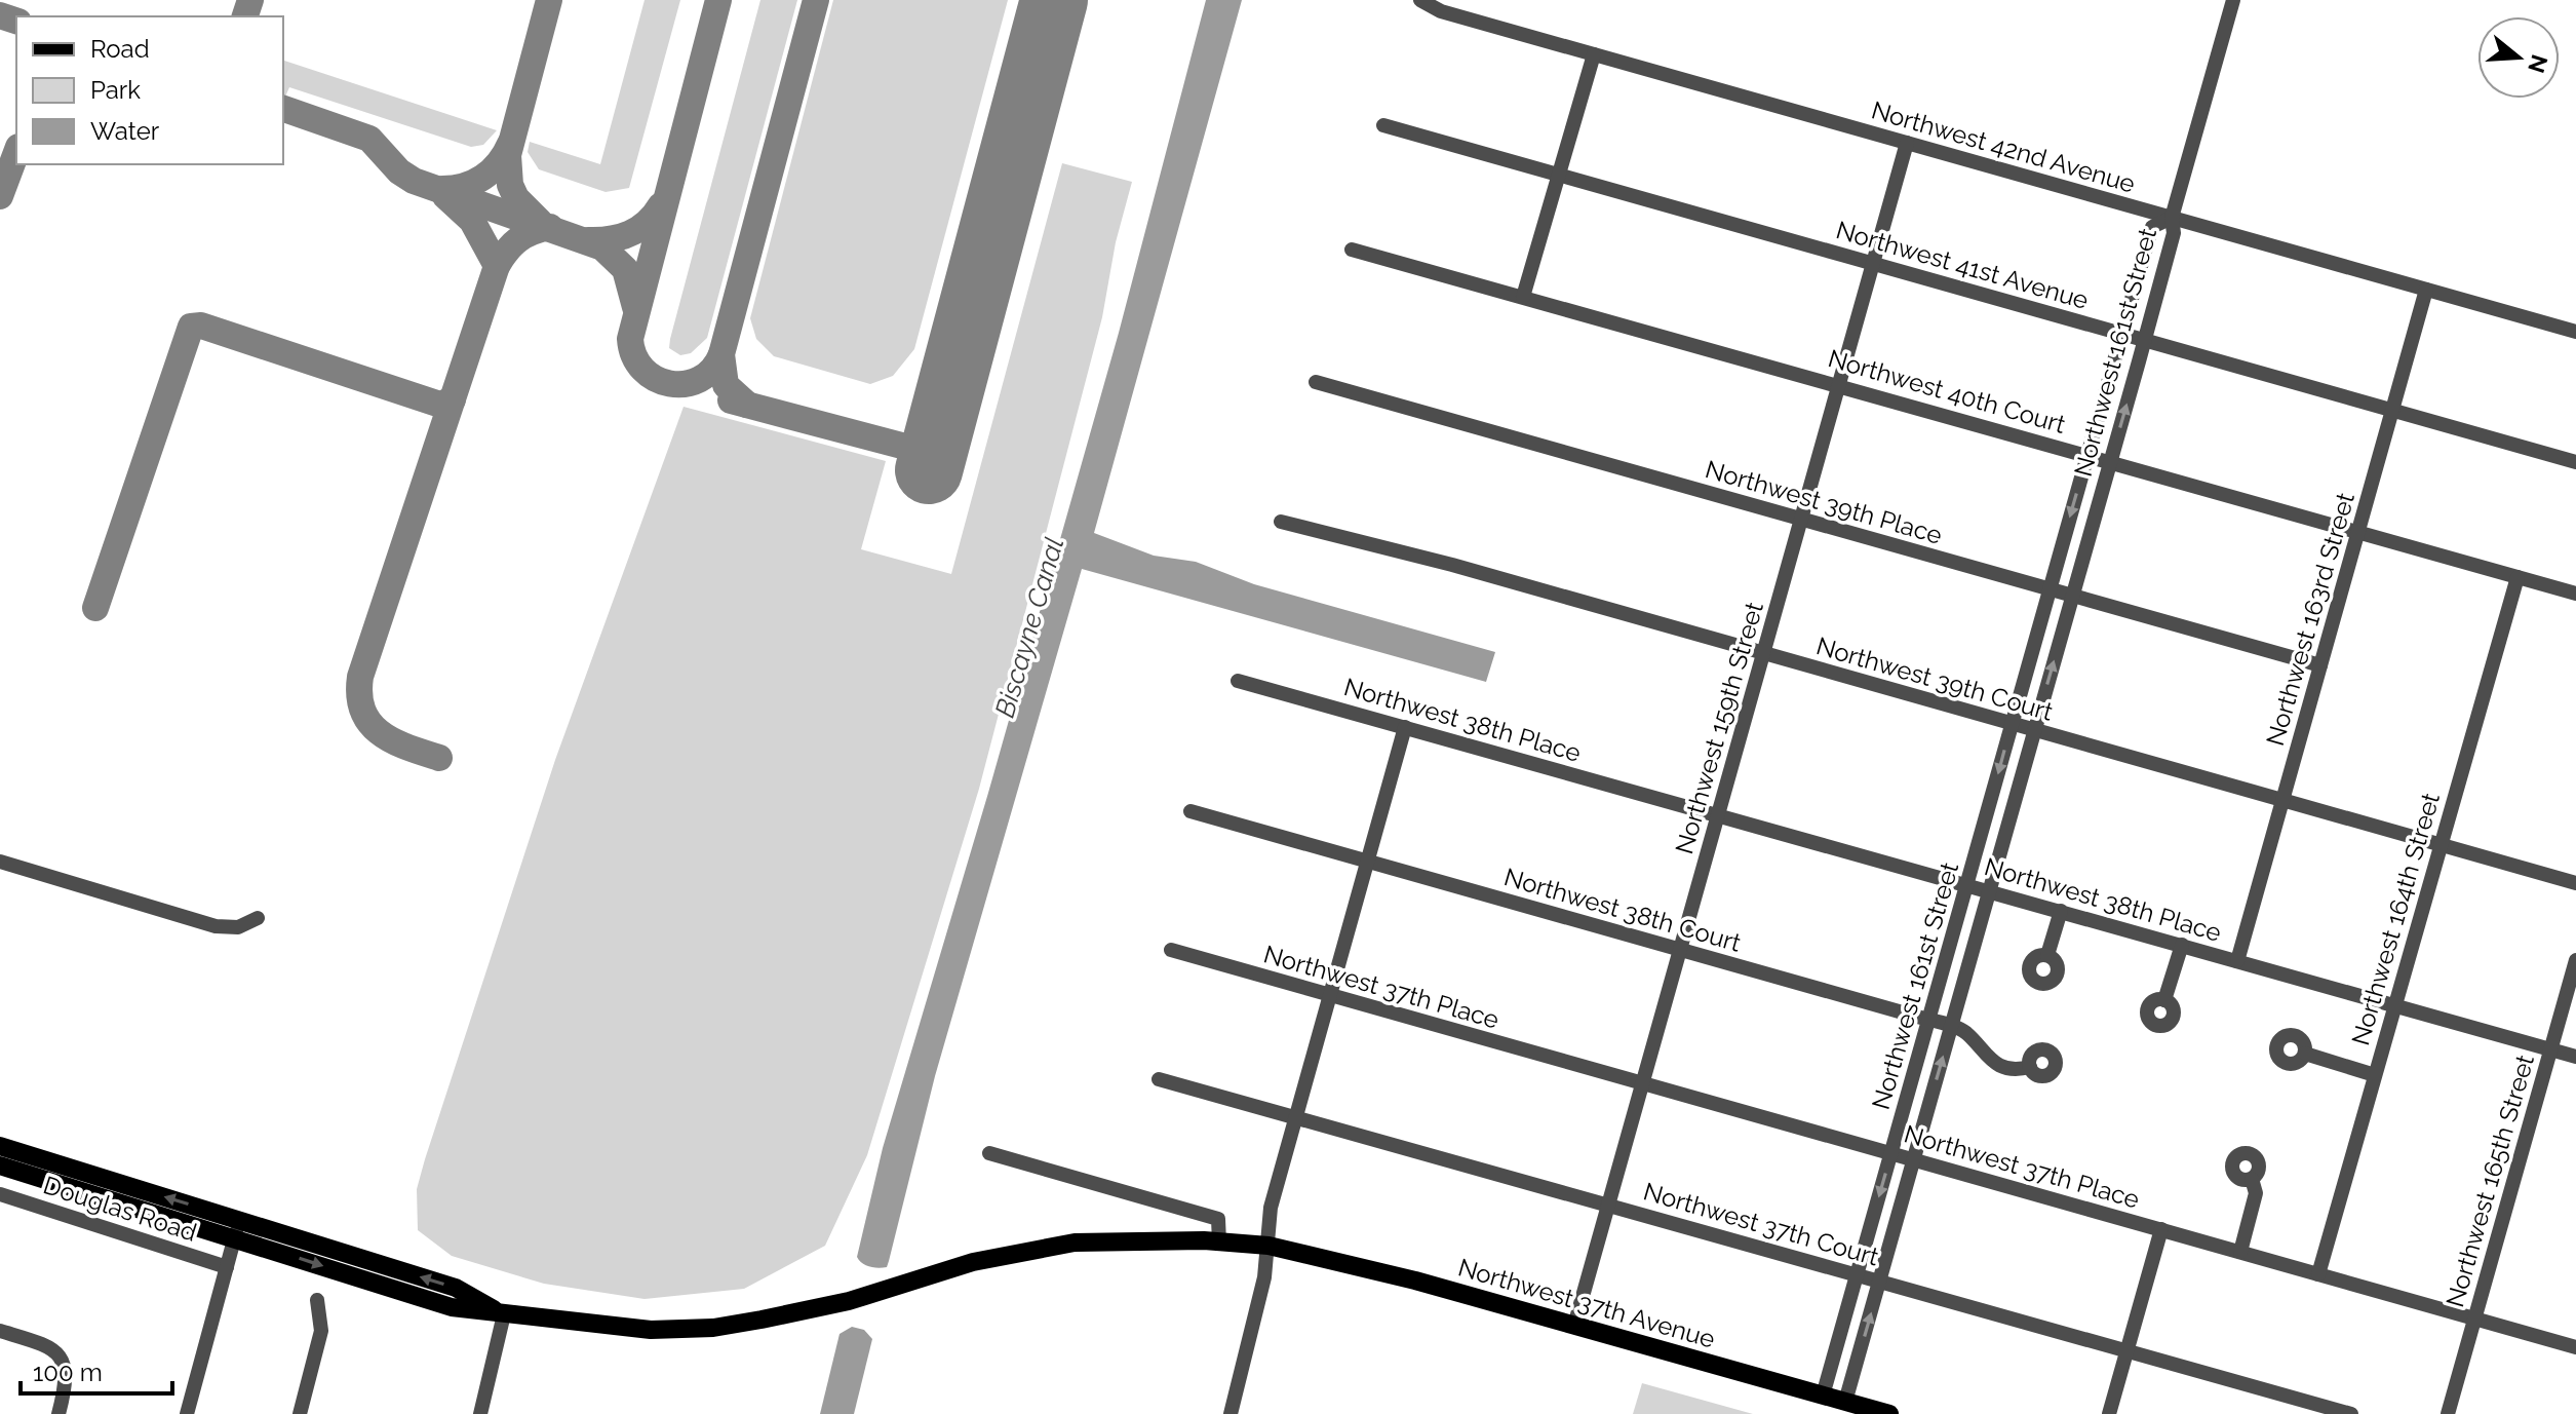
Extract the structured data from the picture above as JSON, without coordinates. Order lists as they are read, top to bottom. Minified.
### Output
{"streets":{"main road":["Northwest 37th Avenue"],"street":["Northwest 42nd Avenue","Northwest 41st Avenue","Northwest 161st Street","Northwest 40th Court","Northwest 39th Place","Northwest 163rd Street","Northwest 39th Court","Northwest 38th Place","Northwest 159th Street","Northwest 38th Court","Northwest 164th Street","Northwest 37th Place","Northwest 165th Street","Douglas Road","Northwest 37th Court"]},"crossings":[["Northwest 42nd Avenue","Northwest 161st Street"],["Northwest 42nd Avenue","Northwest 163rd Street"],["Northwest 42nd Avenue","Northwest 159th Street"],["Northwest 41st Avenue","Northwest 161st Street"],["Northwest 41st Avenue","Northwest 163rd Street"],["Northwest 41st Avenue","Northwest 159th Street"],["Northwest 161st Street","Northwest 40th Court"],["Northwest 161st Street","Northwest 39th Place"],["Northwest 161st Street","Northwest 39th Court"],["Northwest 161st Street","Northwest 38th Place"],["Northwest 161st Street","Northwest 38th Court"],["Northwest 161st Street","Northwest 37th Place"],["Northwest 161st Street","Northwest 37th Court"],["Northwest 161st Street","Northwest 37th Avenue"],["Northwest 40th Court","Northwest 163rd Street"],["Northwest 40th Court","Northwest 159th Street"],["Northwest 40th Court","Northwest 164th Street"],["Northwest 39th Place","Northwest 163rd Street"],["Northwest 39th Place","Northwest 159th Street"],["Northwest 163rd Street","Northwest 39th Court"],["Northwest 163rd Street","Northwest 38th Place"],["Northwest 39th Court","Northwest 159th Street"],["Northwest 39th Court","Northwest 164th Street"],["Northwest 38th Place","Northwest 159th Street"],["Northwest 38th Place","Northwest 164th Street"],["Northwest 38th Place","Northwest 165th Street"],["Northwest 159th Street","Northwest 38th Court"],["Northwest 159th Street","Northwest 37th Place"],["Northwest 159th Street","Northwest 37th Court"],["Northwest 159th Street","Northwest 37th Avenue"],["Northwest 164th Street","Northwest 37th Place"],["Northwest 37th Place","Northwest 165th Street"]],"water":["Biscayne Canal"],"legend":["Road","Park","Water"],"scale_bar":"100 m","north":"right"}
